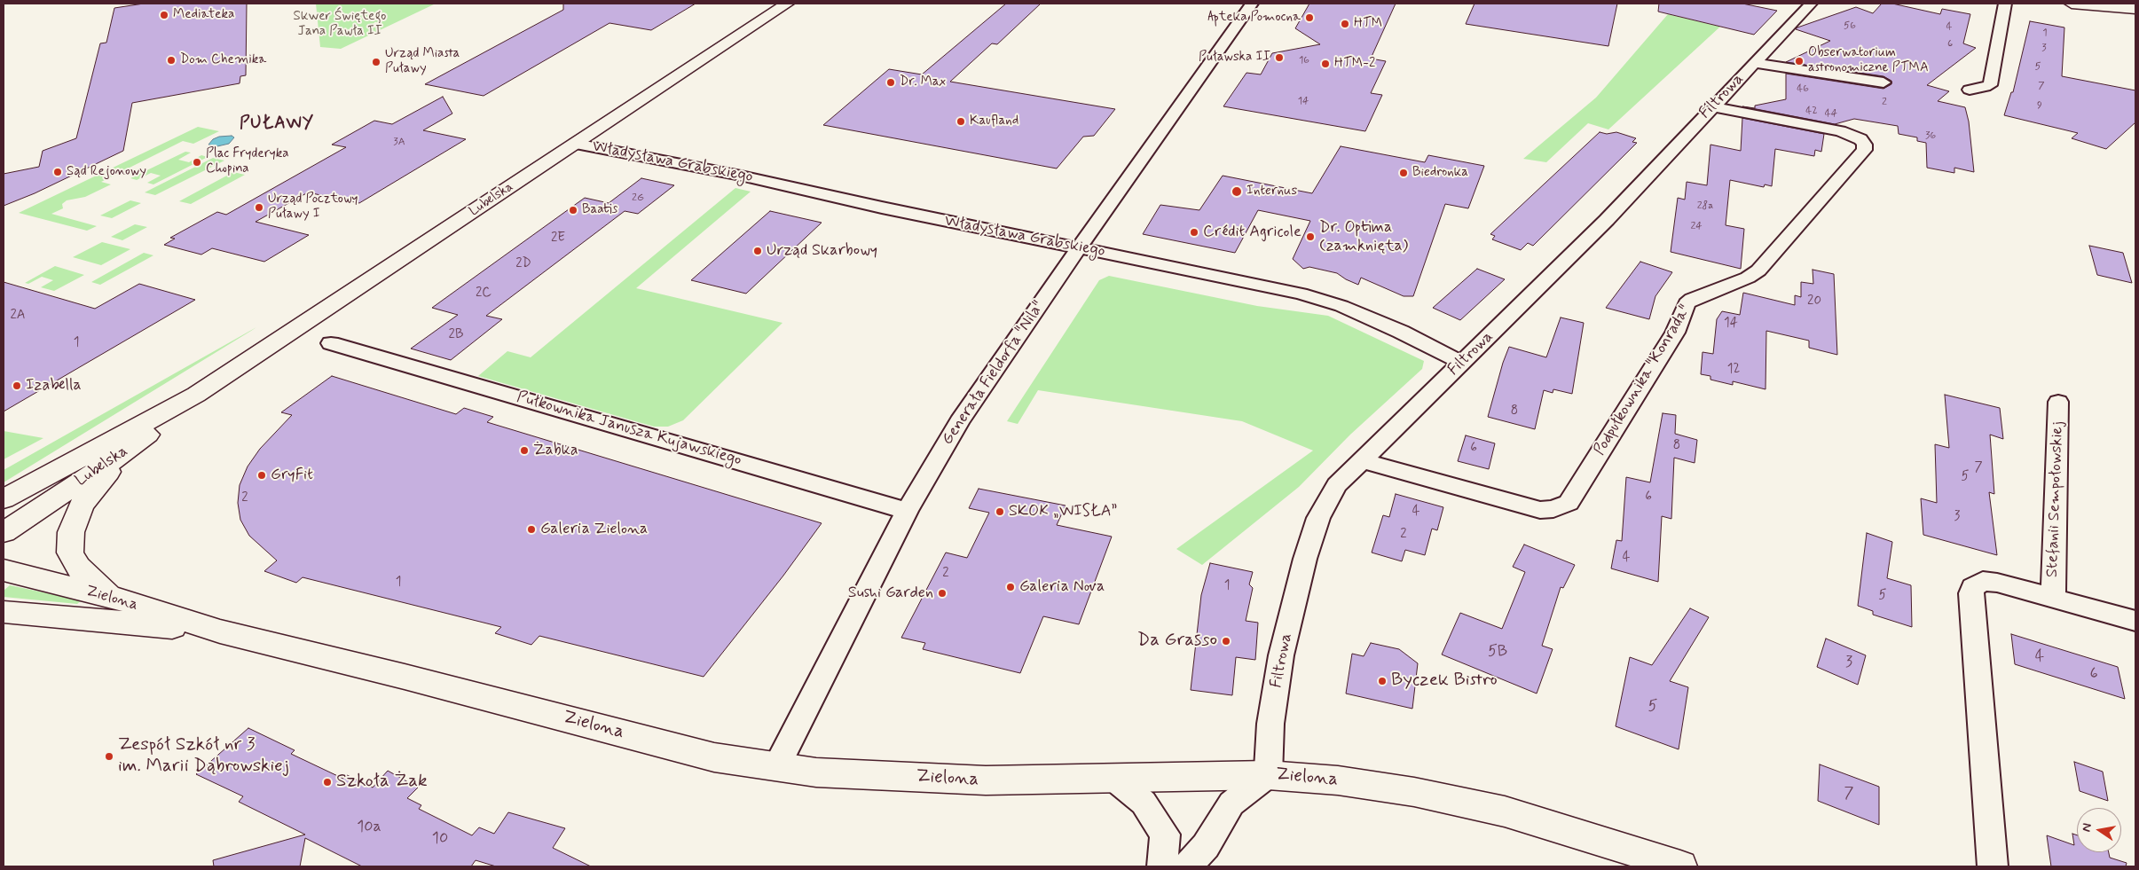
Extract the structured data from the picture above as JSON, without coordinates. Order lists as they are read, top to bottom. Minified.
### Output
{"streets":{"main road":["Lubelska","Zielona"],"street":["Filtrowa","Władysława Grabskiego","Generała Fieldorfa \"Nila\"","Podpułkownika \"Konrada\"","Pułkownika Janusza Kujawskiego","Stefanii Sempołowskiej"]},"crossings":[["Filtrowa","Władysława Grabskiego"],["Filtrowa","Podpułkownika \"Konrada\""],["Filtrowa","Zielona"],["Władysława Grabskiego","Lubelska"],["Władysława Grabskiego","Generała Fieldorfa \"Nila\""],["Generała Fieldorfa \"Nila\"","Pułkownika Janusza Kujawskiego"],["Generała Fieldorfa \"Nila\"","Zielona"]],"districts":["PUŁAWY"],"parks":["Skwer Świętego Jana Pawła II"],"places":["Mediateka","Apteka Pomocna","HTM","Puławska II","Dom Chemika","Obserwatorium astronomiczne PTMA","Urząd Miasta Puławy","HTM-2","Dr. Max","Kaufland","Plac Fryderyka Chopina","Sąd Rejonowy","Biedronka","Internus","Urząd Pocztowy Puławy I","Baatis","Crédit Agricole","Dr. Optima (zamknięta)","Urząd Skarbowy","Izabella","Żabka","GryFit","SKOK „WISŁA”","Galeria Zielona","Galeria Nova","Sushi Garden","Da Grasso","Byczek Bistro","Zespół Szkół nr 3 im. Marii Dąbrowskiej","Szkoła Żak"],"house_numbers":["56","4","1","6","3","16","5","7","46","14","2","9","42","44","36","3A","2G","28a","24","2E","2D","2C","20","2A","14","2B","1","12","8","8","6","7","5","6","2","4","3","2","4","2","1","1","5","5B","4","3","6","5","7","10a","10"],"north":"left"}
